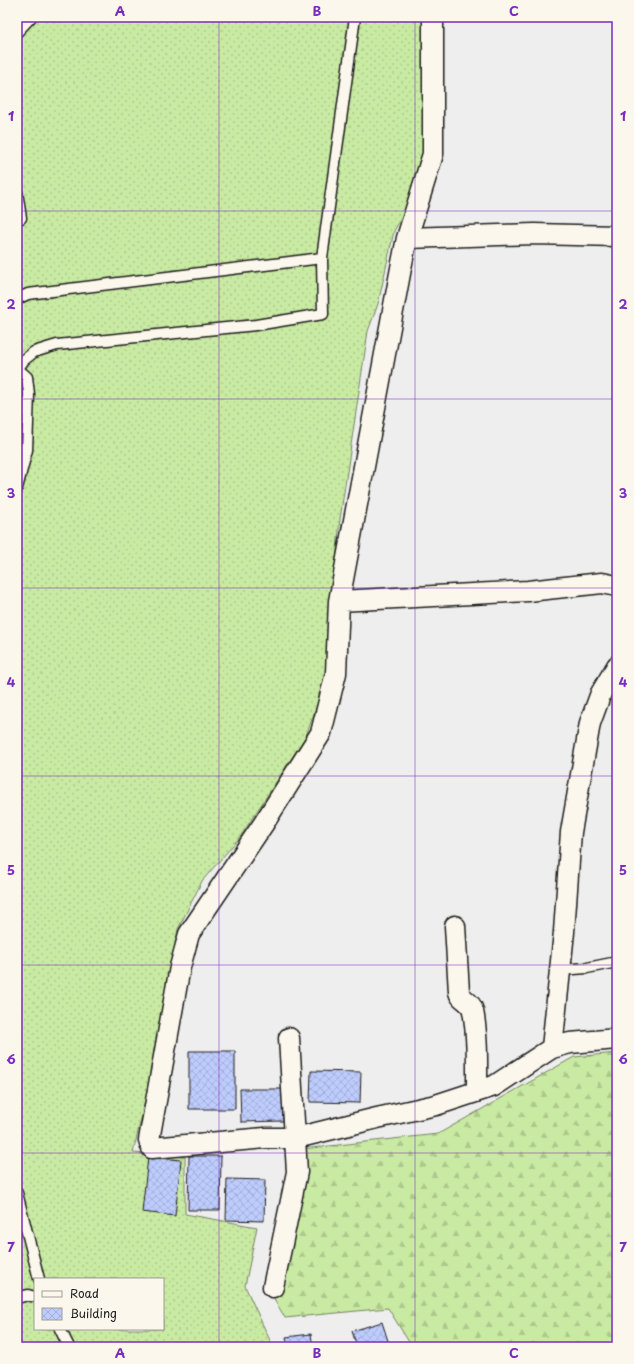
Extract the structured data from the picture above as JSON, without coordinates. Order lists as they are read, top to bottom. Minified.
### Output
{"legend":["Road","Building"],"grid":{"columns":["A","B","C"],"rows":["1","2","3","4","5","6","7"]}}
